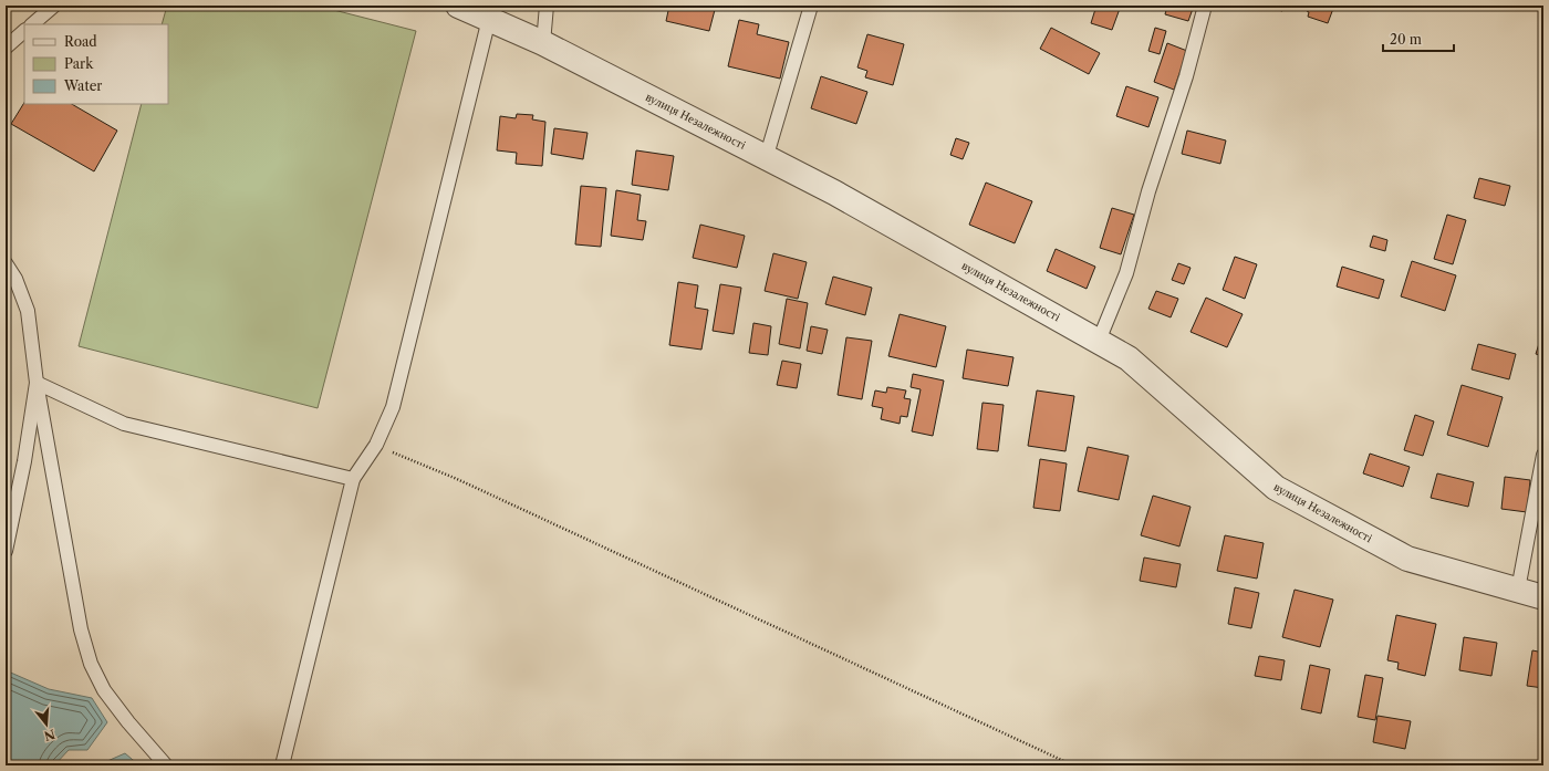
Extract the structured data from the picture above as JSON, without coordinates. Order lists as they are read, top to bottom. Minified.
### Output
{"streets":{"street":["вулиця Незалежності"]},"legend":["Road","Park","Water"],"scale_bar":"20 m","north":"bottom"}
